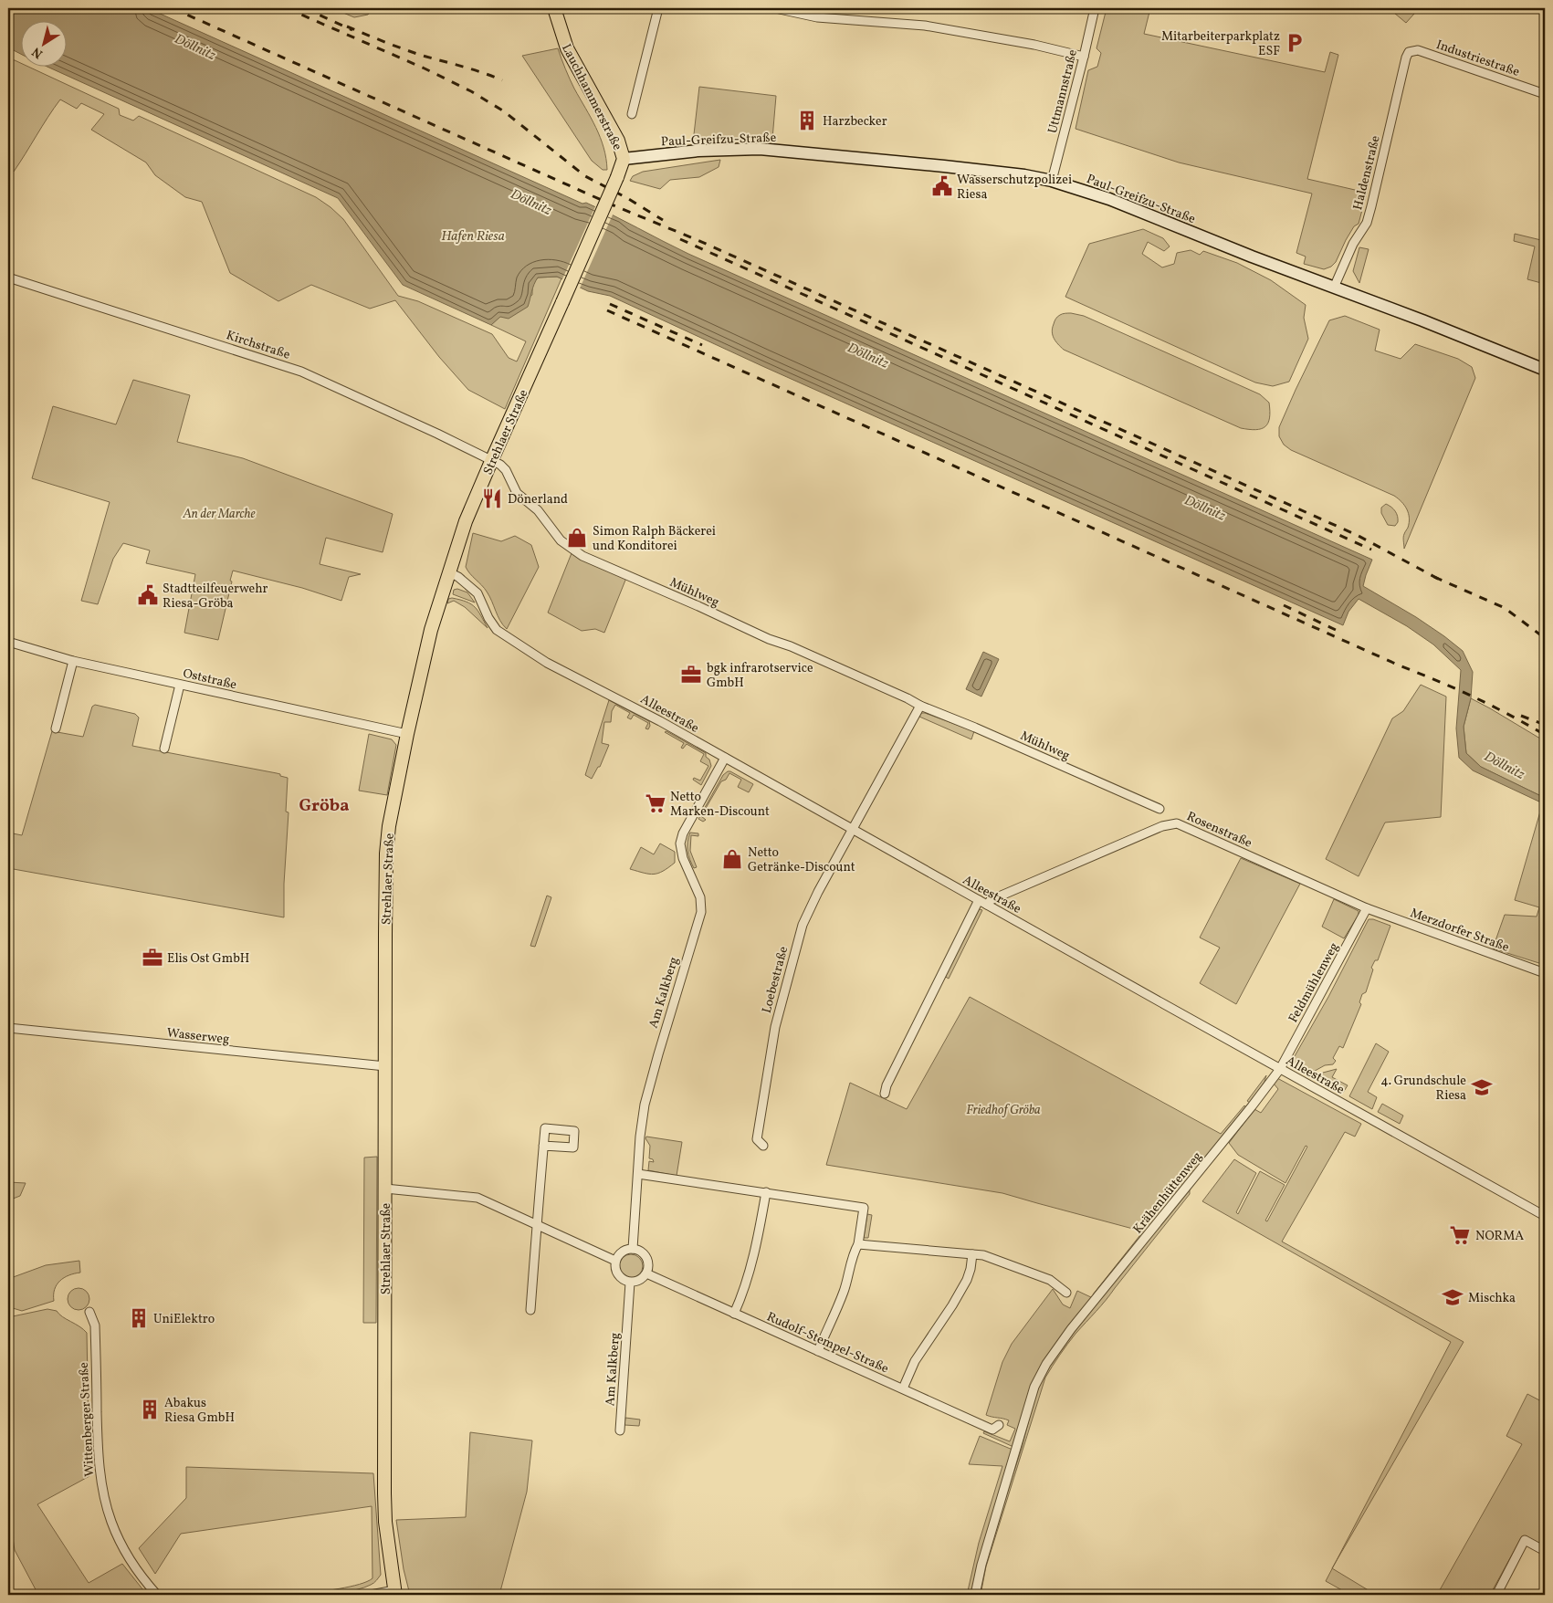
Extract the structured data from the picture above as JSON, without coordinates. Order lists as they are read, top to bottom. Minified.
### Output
{"streets":{"main road":["Lauchhammerstraße","Paul-Greifzu-Straße","Strehlaer Straße"],"street":["Industriestraße","Uttmannstraße","Haldenstraße","Kirchstraße","Mühlweg","Oststraße","Alleestraße","Rosenstraße","Merzdorfer Straße","Loebestraße","Feldmühlenweg","Am Kalkberg","Wasserweg","Krähenhüttenweg","Rudolf-Stempel-Straße","Wittenberger Straße"]},"crossings":[["Industriestraße","Haldenstraße"],["Uttmannstraße","Paul-Greifzu-Straße"],["Lauchhammerstraße","Paul-Greifzu-Straße"],["Lauchhammerstraße","Strehlaer Straße"],["Paul-Greifzu-Straße","Haldenstraße"],["Paul-Greifzu-Straße","Strehlaer Straße"],["Kirchstraße","Strehlaer Straße"],["Kirchstraße","Mühlweg"],["Strehlaer Straße","Mühlweg"],["Strehlaer Straße","Oststraße"],["Strehlaer Straße","Alleestraße"],["Strehlaer Straße","Wasserweg"],["Alleestraße","Rosenstraße"],["Alleestraße","Loebestraße"],["Alleestraße","Feldmühlenweg"],["Alleestraße","Am Kalkberg"],["Alleestraße","Krähenhüttenweg"],["Rosenstraße","Merzdorfer Straße"],["Rosenstraße","Feldmühlenweg"],["Merzdorfer Straße","Feldmühlenweg"],["Feldmühlenweg","Krähenhüttenweg"],["Am Kalkberg","Rudolf-Stempel-Straße"]],"districts":["Gröba"],"water":["Döllnitz","Hafen Riesa"],"parks":["An der Marche","Friedhof Gröba"],"places":{"parking":["Mitarbeiterparkplatz ESF"],"building":["Harzbecker","UniElektro","Abakus Riesa GmbH"],"public building":["Wasserschutzpolizei Riesa","Stadtteilfeuerwehr Riesa-Gröba"],"restaurant":["Dönerland"],"shop":["Simon Ralph Bäckerei und Konditorei","Netto Getränke-Discount"],"office":["bgk infrarotservice GmbH","Elis Ost GmbH"],"supermarket":["Netto Marken-Discount","NORMA"],"school or university":["4. Grundschule Riesa","Mischka"]},"north":"bottom left"}
